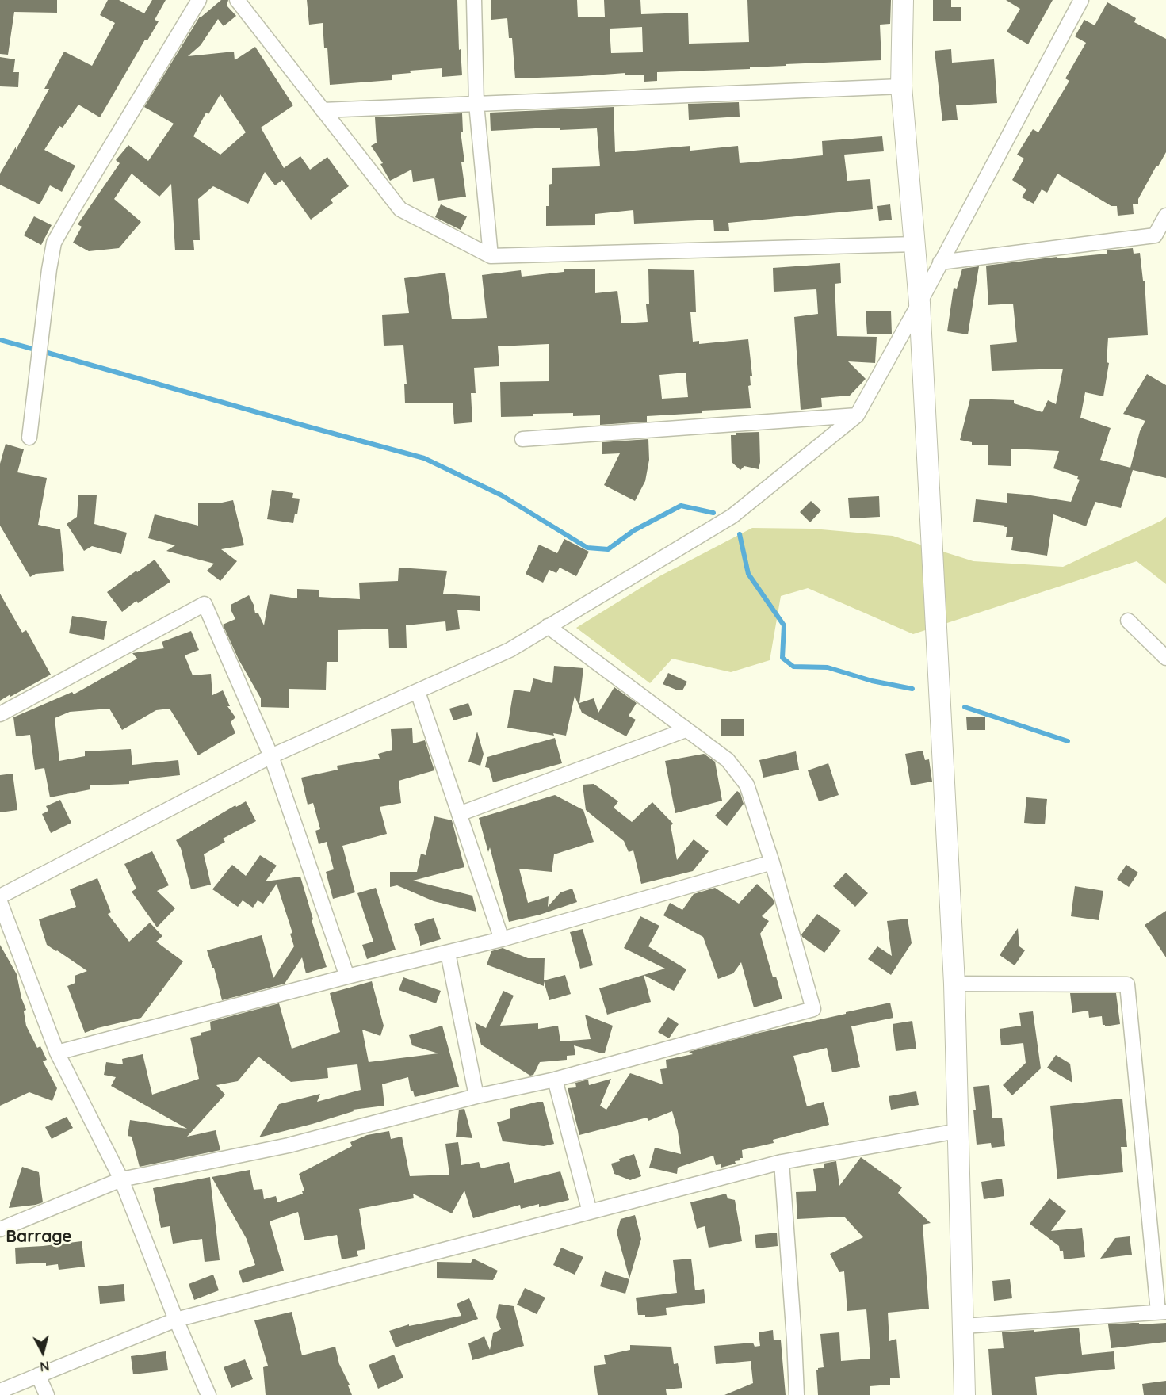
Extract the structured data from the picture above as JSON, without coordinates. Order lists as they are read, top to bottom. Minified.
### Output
{"districts":["Barrage"],"north":"bottom"}
